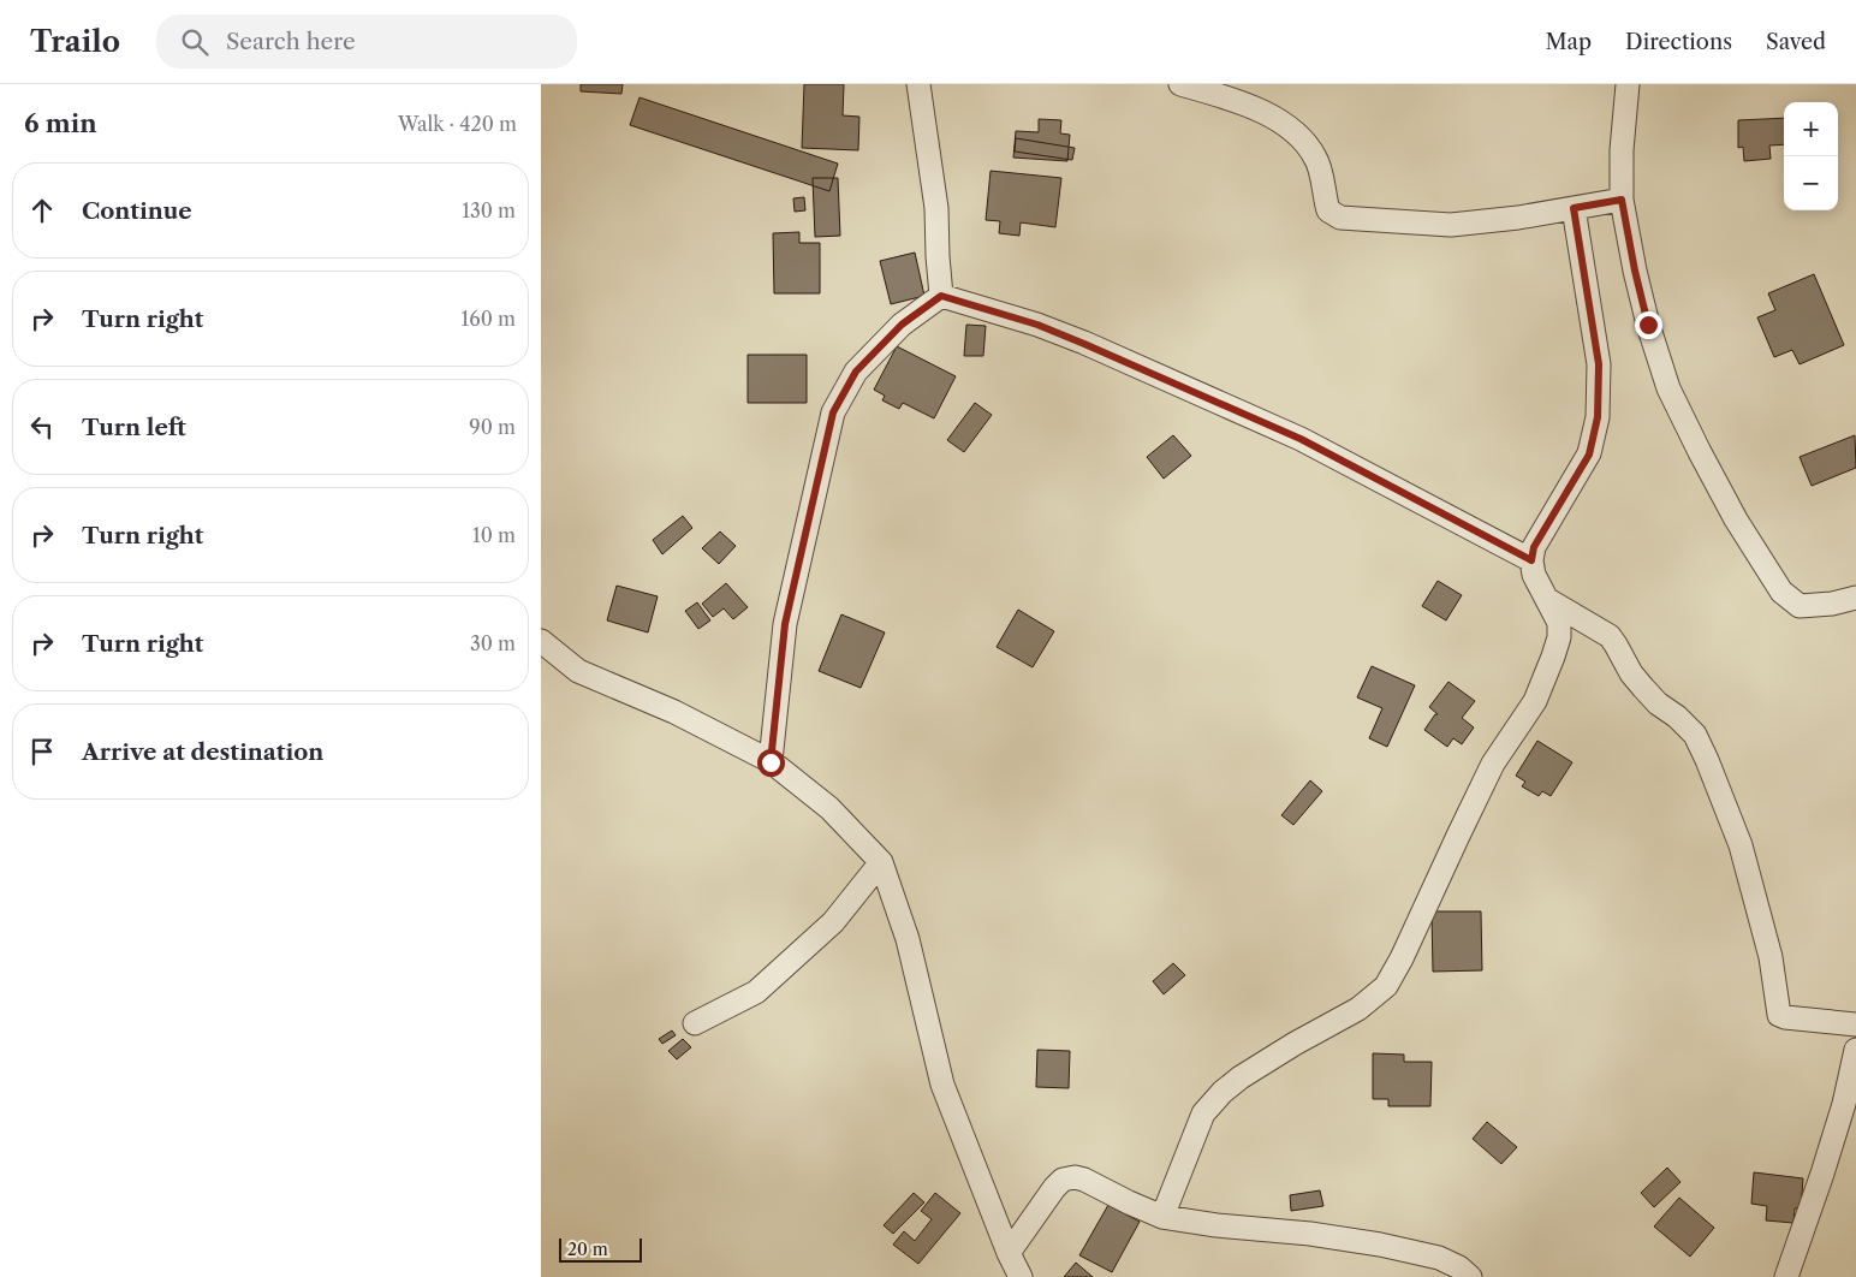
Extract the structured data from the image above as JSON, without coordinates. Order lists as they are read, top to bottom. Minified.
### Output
{"scale_bar":"20 m","page":{"header":"Trailo","search":"Search here","nav":["Map","Directions","Saved"],"heading":["6 min","Walk · 420 m"],"map_buttons":["+","−"],"list":[["Continue","130 m"],["Turn right","160 m"],["Turn left","90 m"],["Turn right","10 m"],["Turn right","30 m"],"Arrive at destination"],"scale":"20 m"}}
